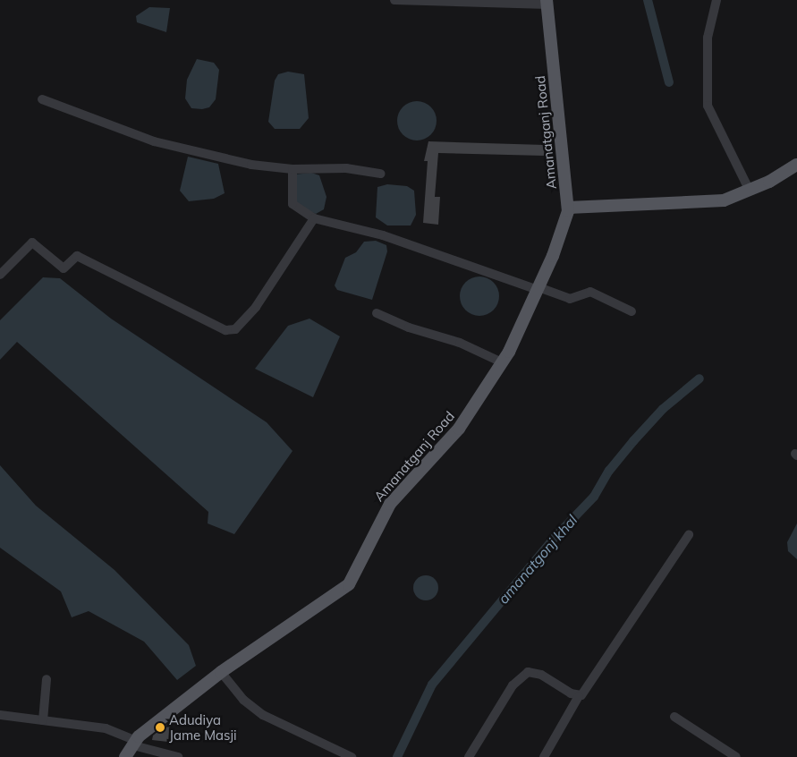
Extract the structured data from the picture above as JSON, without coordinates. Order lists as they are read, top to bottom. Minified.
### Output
{"streets":{"main road":["Amanatganj Road"]},"water":["amanatgonj khal"],"places":["Adudiya Jame Masji"]}
